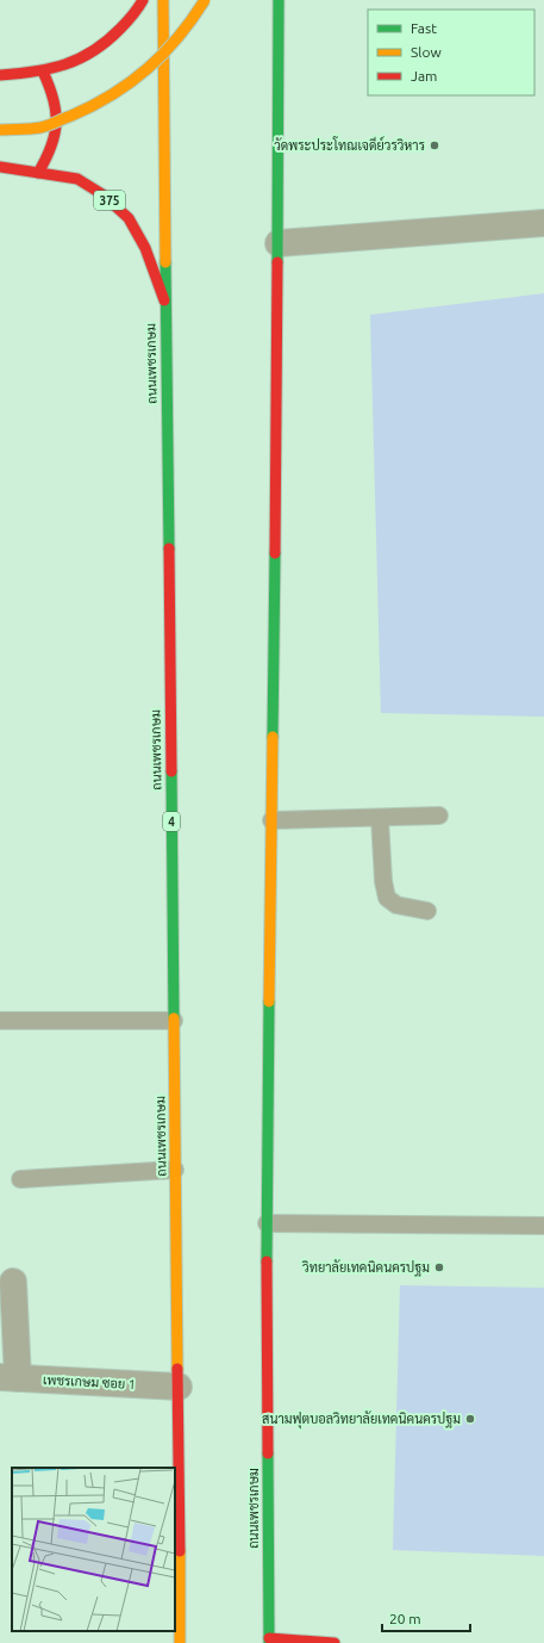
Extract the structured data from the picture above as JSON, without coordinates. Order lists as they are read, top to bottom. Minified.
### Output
{"streets":{"main road":["375","ถนนเพชรเกษม","4"],"street":["เพชรเกษม ซอย 1"]},"crossings":[["375","ถนนเพชรเกษม"],["ถนนเพชรเกษม","เพชรเกษม ซอย 1"]],"places":["วัดพระประโทณเจดีย์วรวิหาร","วิทยาลัยเทคนิคนครปฐม","สนามฟุตบอลวิทยาลัยเทคนิคนครปฐม"],"legend":["Fast","Slow","Jam"],"scale_bar":"20 m"}
